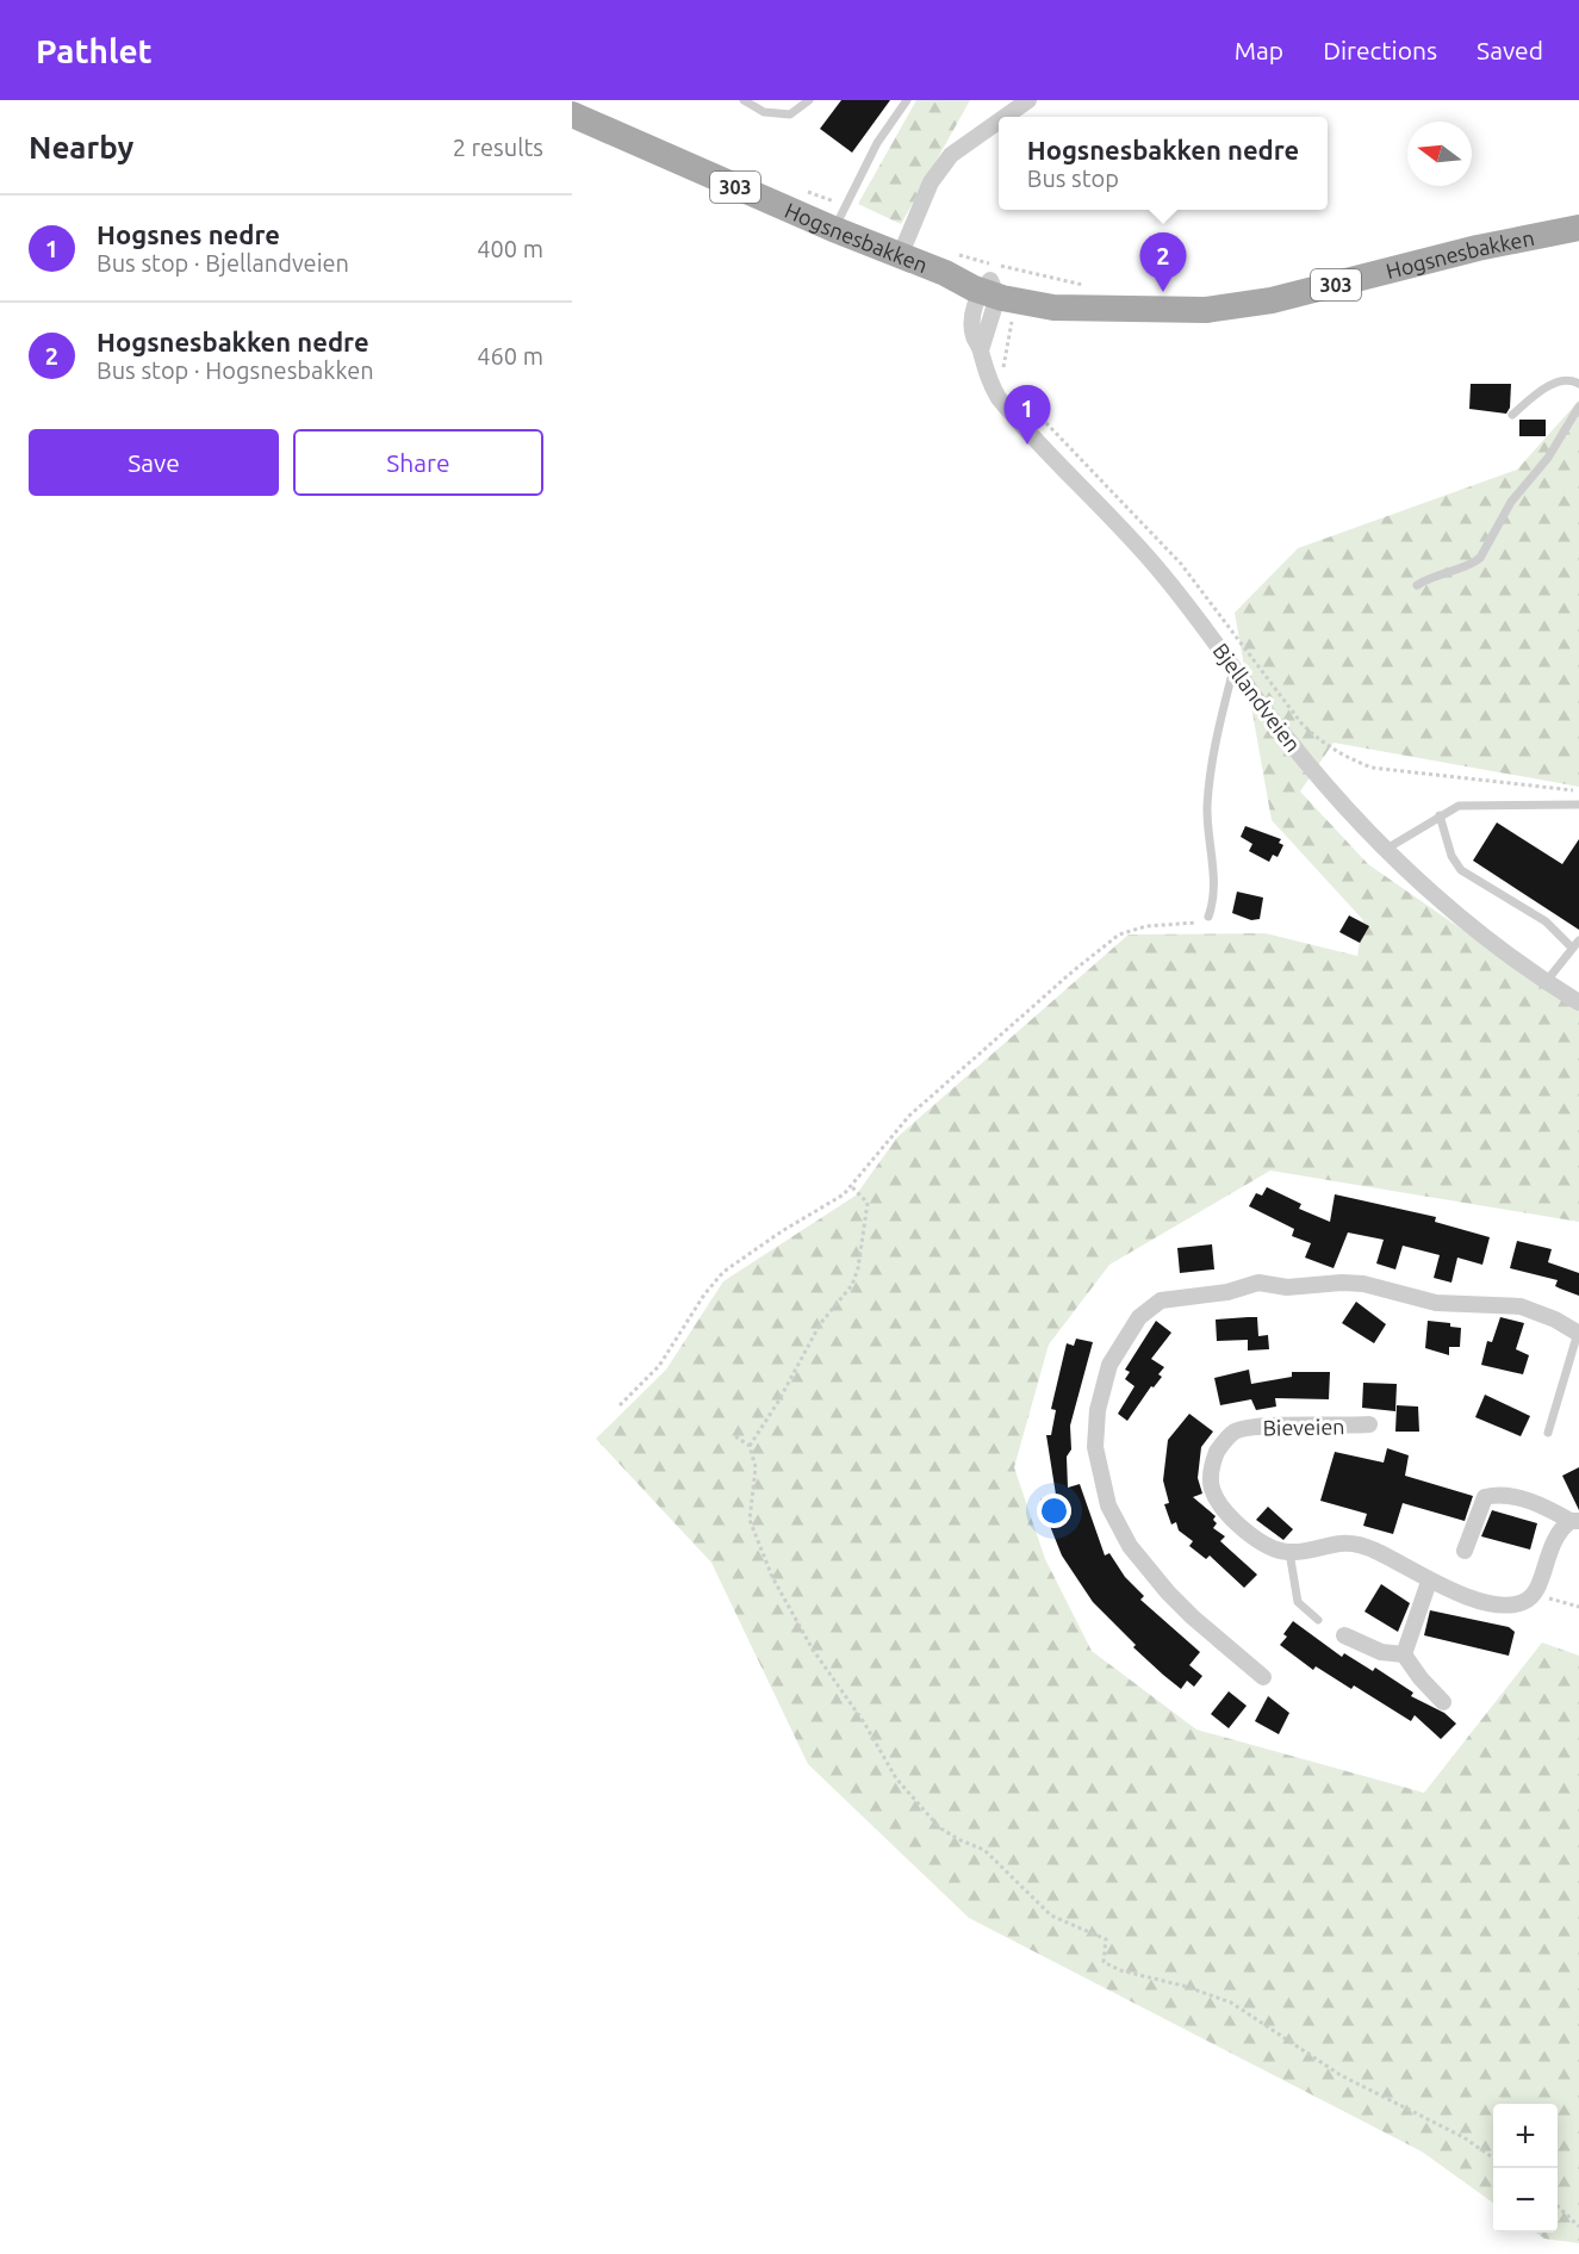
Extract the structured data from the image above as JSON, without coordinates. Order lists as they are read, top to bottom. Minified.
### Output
{"streets":{"main road":["303","Hogsnesbakken"],"street":["Bjellandveien","Bieveien"]},"crossings":[["Hogsnesbakken","Bjellandveien"]],"north":"left","page":{"header":"Pathlet","nav":["Map","Directions","Saved"],"heading":["Nearby","2 results"],"popup":["Hogsnesbakken nedre","Bus stop"],"list":[{"mark":"1","name":"Hogsnes nedre","note":"Bus stop · Bjellandveien","value":"400 m"},{"mark":"2","name":"Hogsnesbakken nedre","note":"Bus stop · Hogsnesbakken","value":"460 m"}],"pins":["2","1"],"buttons":["Save","Share"],"map_buttons":["+","−"]}}
